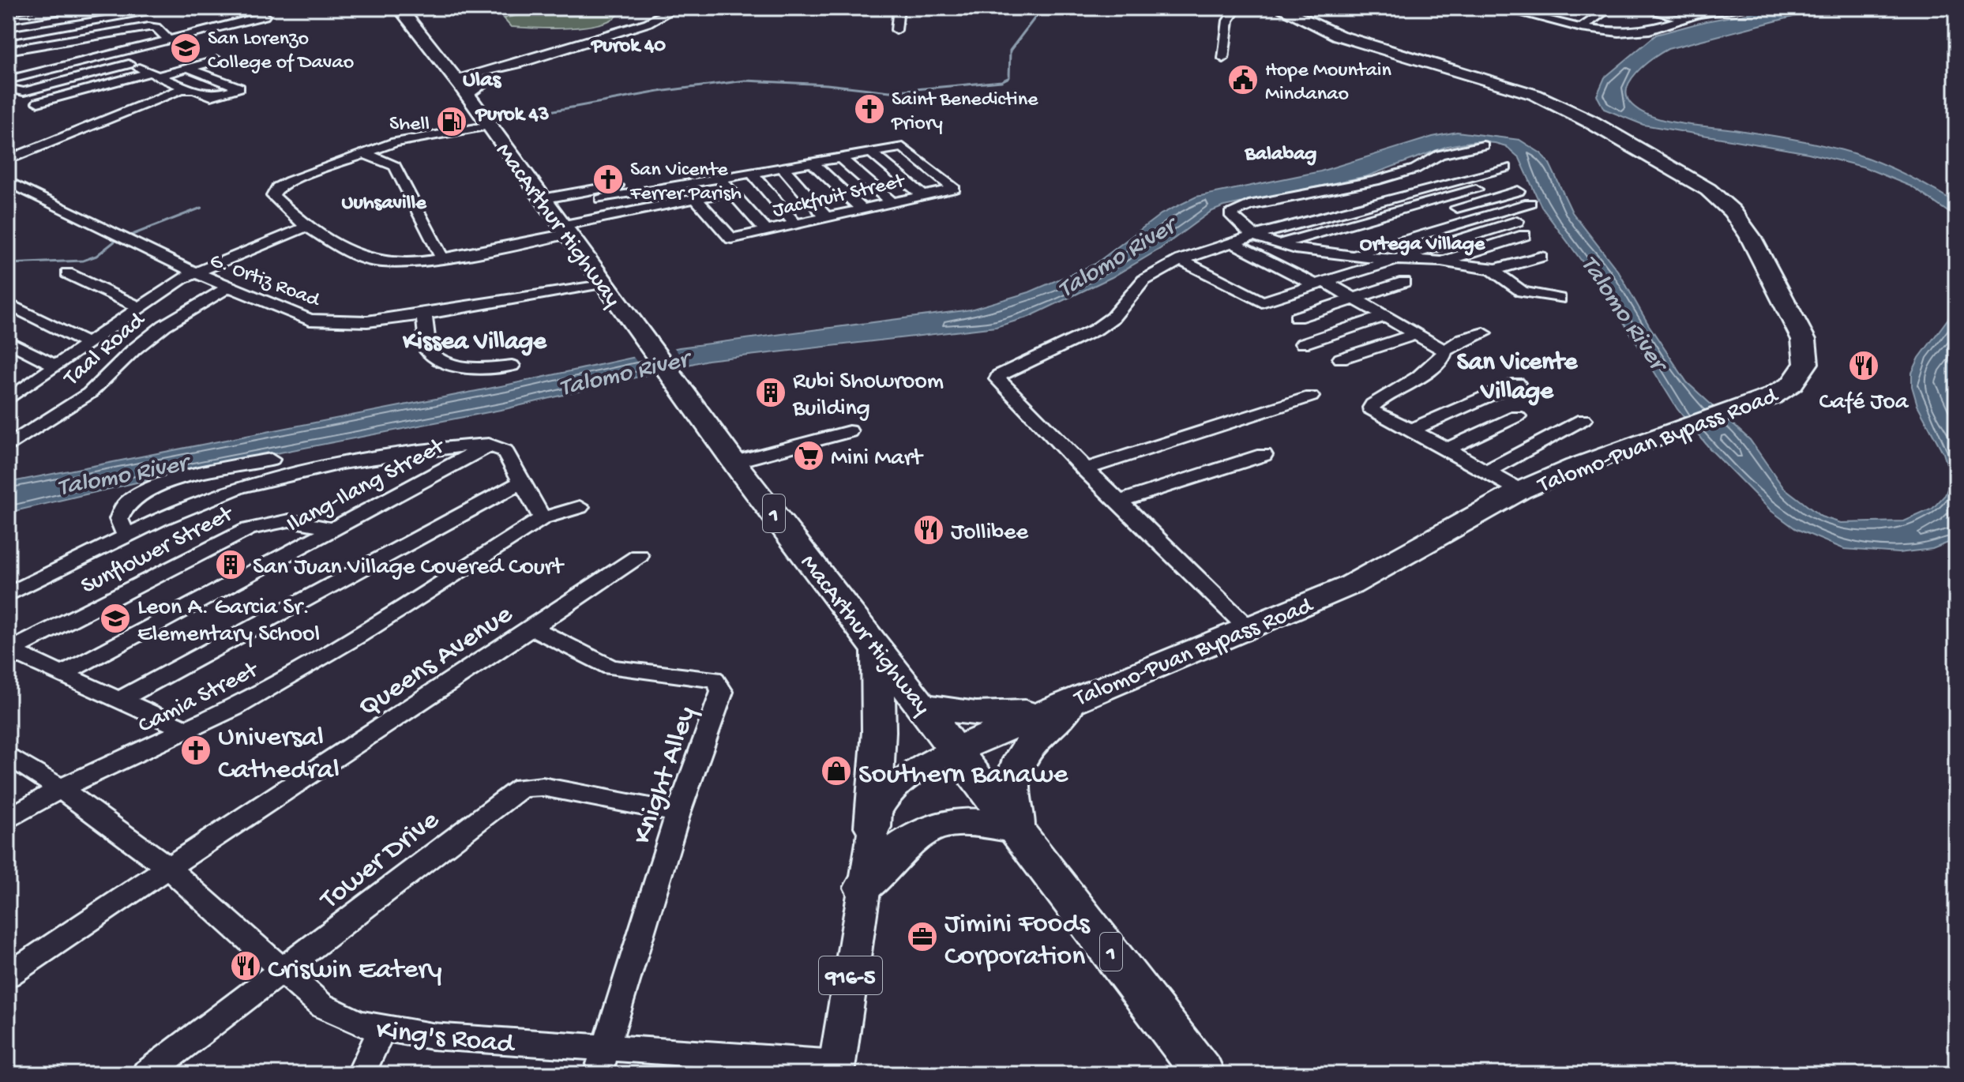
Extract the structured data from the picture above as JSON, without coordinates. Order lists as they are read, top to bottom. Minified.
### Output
{"streets":{"highway":["MacArthur Highway","Talomo-Puan Bypass Road","1"],"main road":["916-5"],"street":["Jackfruit Street","G. Ortiz Road","Taal Road","Ilang-Ilang Street","Sunflower Street","Queens Avenue","Camia Street","Knight Alley","Tower Drive","King's Road"]},"crossings":[["MacArthur Highway","G. Ortiz Road"],["MacArthur Highway","Talomo-Puan Bypass Road"],["MacArthur Highway","1"],["MacArthur Highway","916-5"],["G. Ortiz Road","Taal Road"],["Talomo-Puan Bypass Road","1"],["Talomo-Puan Bypass Road","916-5"],["Ilang-Ilang Street","Sunflower Street"],["1","916-5"],["Queens Avenue","Knight Alley"],["Queens Avenue","King's Road"],["Camia Street","King's Road"],["Knight Alley","Tower Drive"],["Knight Alley","King's Road"],["Tower Drive","King's Road"],["916-5","King's Road"]],"districts":["Purok 40","Ulas","Purok 43","Balabag","Uuhsaville","Ortega Village","Kissea Village","San Vicente Village"],"water":["Talomo River"],"places":{"school or university":["San Lorenzo College of Davao","Leon A. Garcia Sr. Elementary School"],"public building":["Hope Mountain Mindanao"],"church":["Saint Benedictine Priory","San Vicente Ferrer Parish","Universal Cathedral"],"fuel station":["Shell"],"restaurant":["Café Joa","Jollibee","Criswin Eatery"],"building":["Rubi Showroom Building","San Juan Village Covered Court"],"supermarket":["Mini Mart"],"shop":["Southern Banawe"],"office":["Jimini Foods Corporation"]}}
